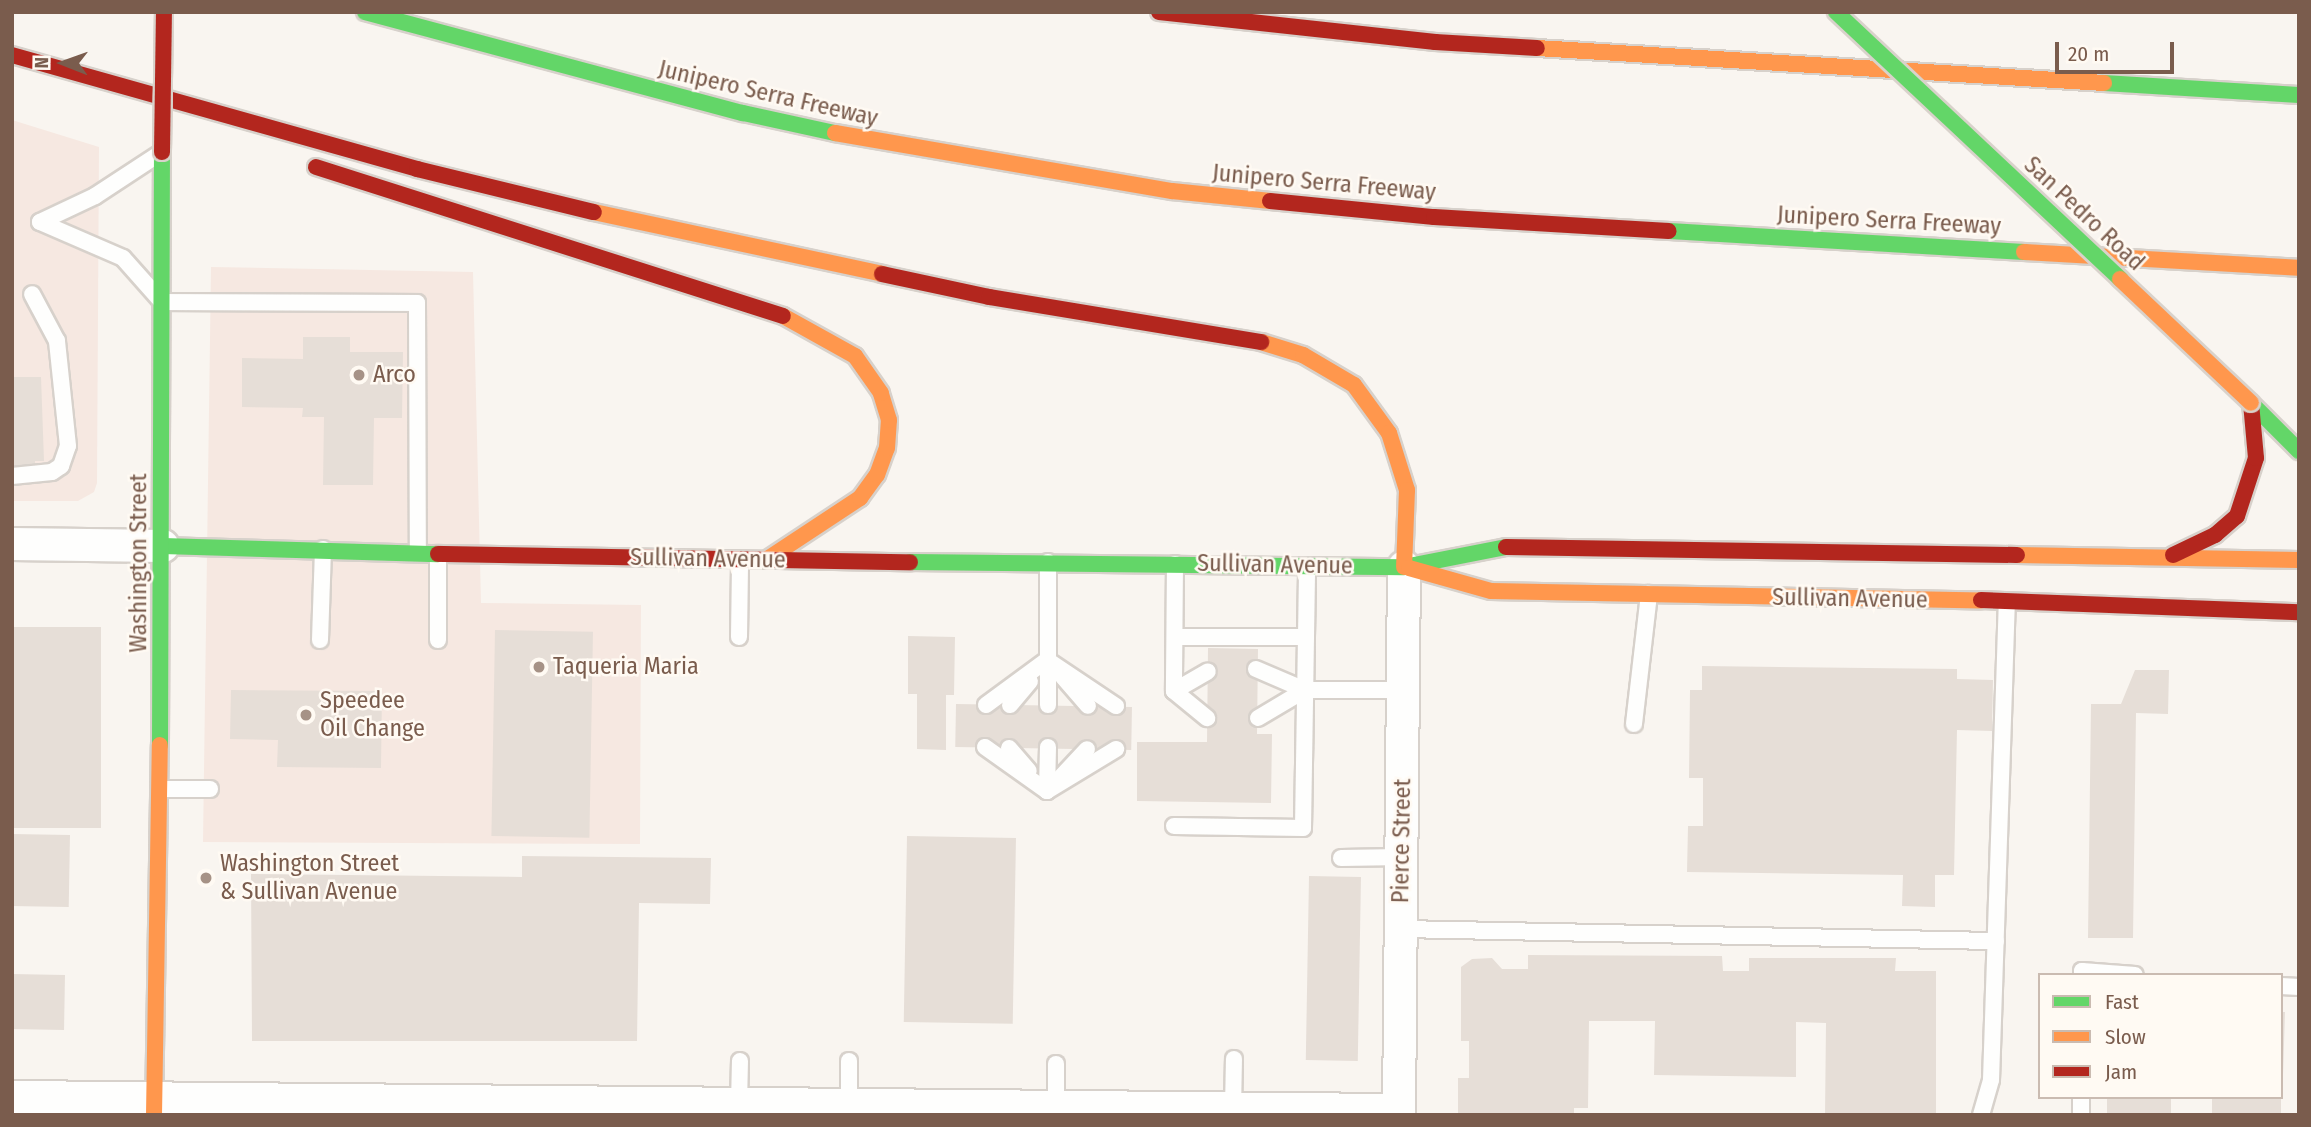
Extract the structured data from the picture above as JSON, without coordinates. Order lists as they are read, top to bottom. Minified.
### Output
{"streets":{"main road":["Junipero Serra Freeway","San Pedro Road","Sullivan Avenue","Washington Street"],"street":["Pierce Street"]},"crossings":[["Sullivan Avenue","Washington Street"],["Sullivan Avenue","Pierce Street"]],"places":["Arco","Taqueria Maria","Speedee Oil Change","Washington Street & Sullivan Avenue"],"legend":["Fast","Slow","Jam"],"scale_bar":"20 m","north":"left"}
